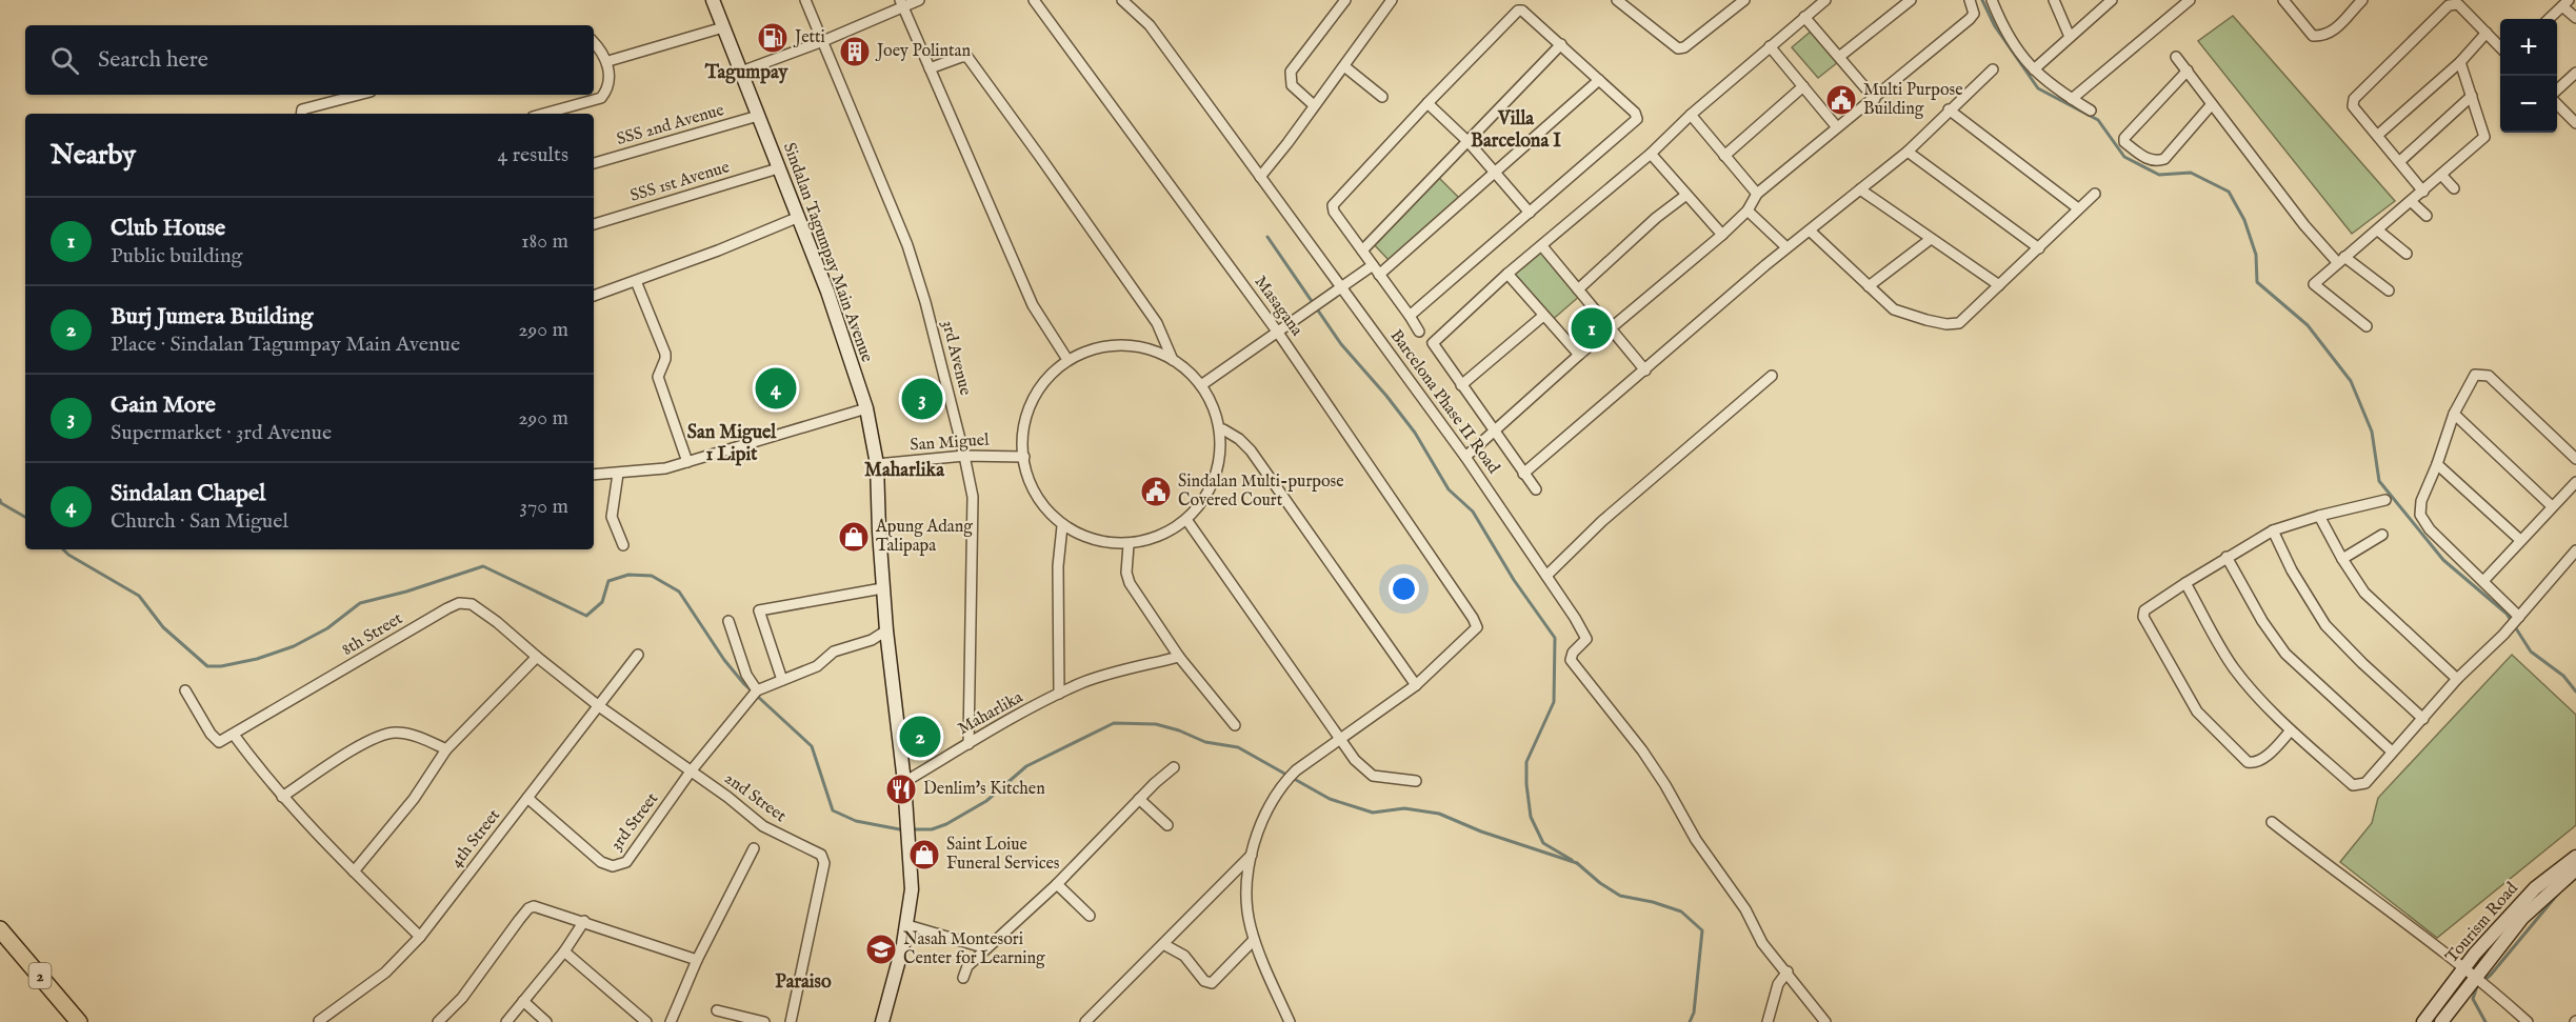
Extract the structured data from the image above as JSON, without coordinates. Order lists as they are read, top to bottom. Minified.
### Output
{"streets":{"highway":["2"],"main road":["Sindalan Tagumpay Main Avenue","Tourism Road"],"street":["SSS 2nd Avenue","SSS 1st Avenue","Masagana","3rd Avenue","Barcelona Phase II Road","San Miguel","8th Street","Maharlika","2nd Street","3rd Street","4th Street"]},"crossings":[["SSS 2nd Avenue","Sindalan Tagumpay Main Avenue"],["SSS 1st Avenue","Sindalan Tagumpay Main Avenue"],["Sindalan Tagumpay Main Avenue","San Miguel"],["Sindalan Tagumpay Main Avenue","Maharlika"],["3rd Avenue","San Miguel"],["3rd Avenue","Maharlika"],["8th Street","2nd Street"],["2nd Street","3rd Street"],["2nd Street","4th Street"],["3rd Street","4th Street"]],"districts":["Tagumpay","Villa Barcelona I","San Miguel 1 Lipit","Maharlika","Paraiso"],"places":{"fuel station":["Jetti"],"building":["Joey Polintan"],"public building":["Multi Purpose Building","Sindalan Multi-purpose Covered Court"],"shop":["Apung Adang Talipapa","Saint Loiue Funeral Services"],"restaurant":["Denlim's Kitchen"],"school or university":["Nasah Montesori Center for Learning"]},"page":{"map_buttons":["+","−"],"search":"Search here","heading":["Nearby","4 results"],"list":[{"mark":"1","name":"Club House","note":"Public building","value":"180 m"},{"mark":"2","name":"Burj Jumera Building","note":"Place · Sindalan Tagumpay Main Avenue","value":"290 m"},{"mark":"3","name":"Gain More","note":"Supermarket · 3rd Avenue","value":"290 m"},{"mark":"4","name":"Sindalan Chapel","note":"Church · San Miguel","value":"370 m"}],"pins":["1","4","3","2"]}}
